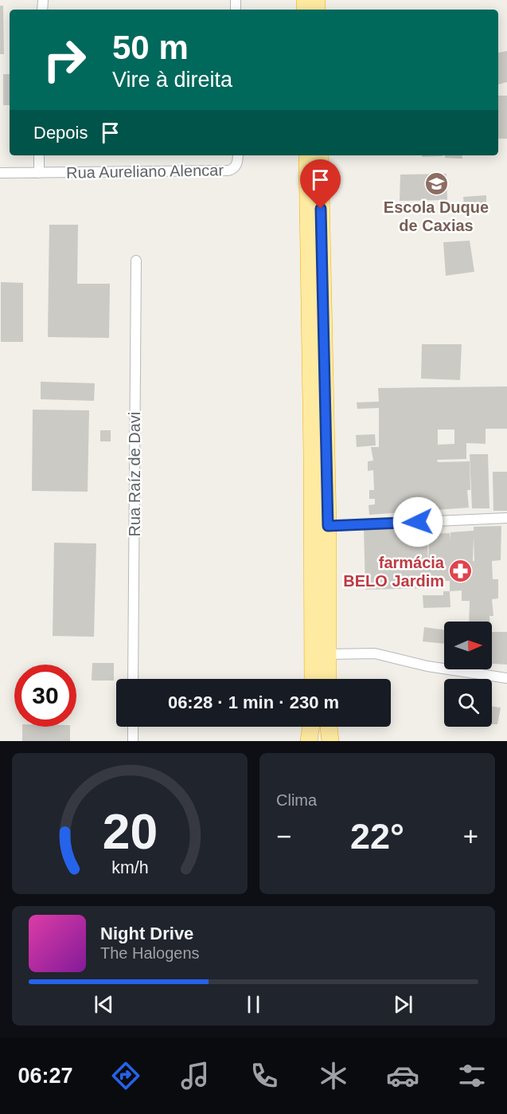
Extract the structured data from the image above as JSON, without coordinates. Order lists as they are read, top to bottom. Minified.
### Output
{"streets":{"street":["Rua Aureliano Alencar","Rua Raíz de Davi"]},"places":{"school or university":["Escola Duque de Caxias"],"pharmacy":["farmácia BELO Jardim"]},"north":"right","page":{"turn":["50 m","Vire à direita"],"then":"Depois","limit":"30","trip":"06:28 · 1 min · 230 m","tile":"Clima","heat":["−","22°","+"],"song":["Night Drive","The Halogens"],"tabs":"06:27","gauge":["20","km/h"]}}
